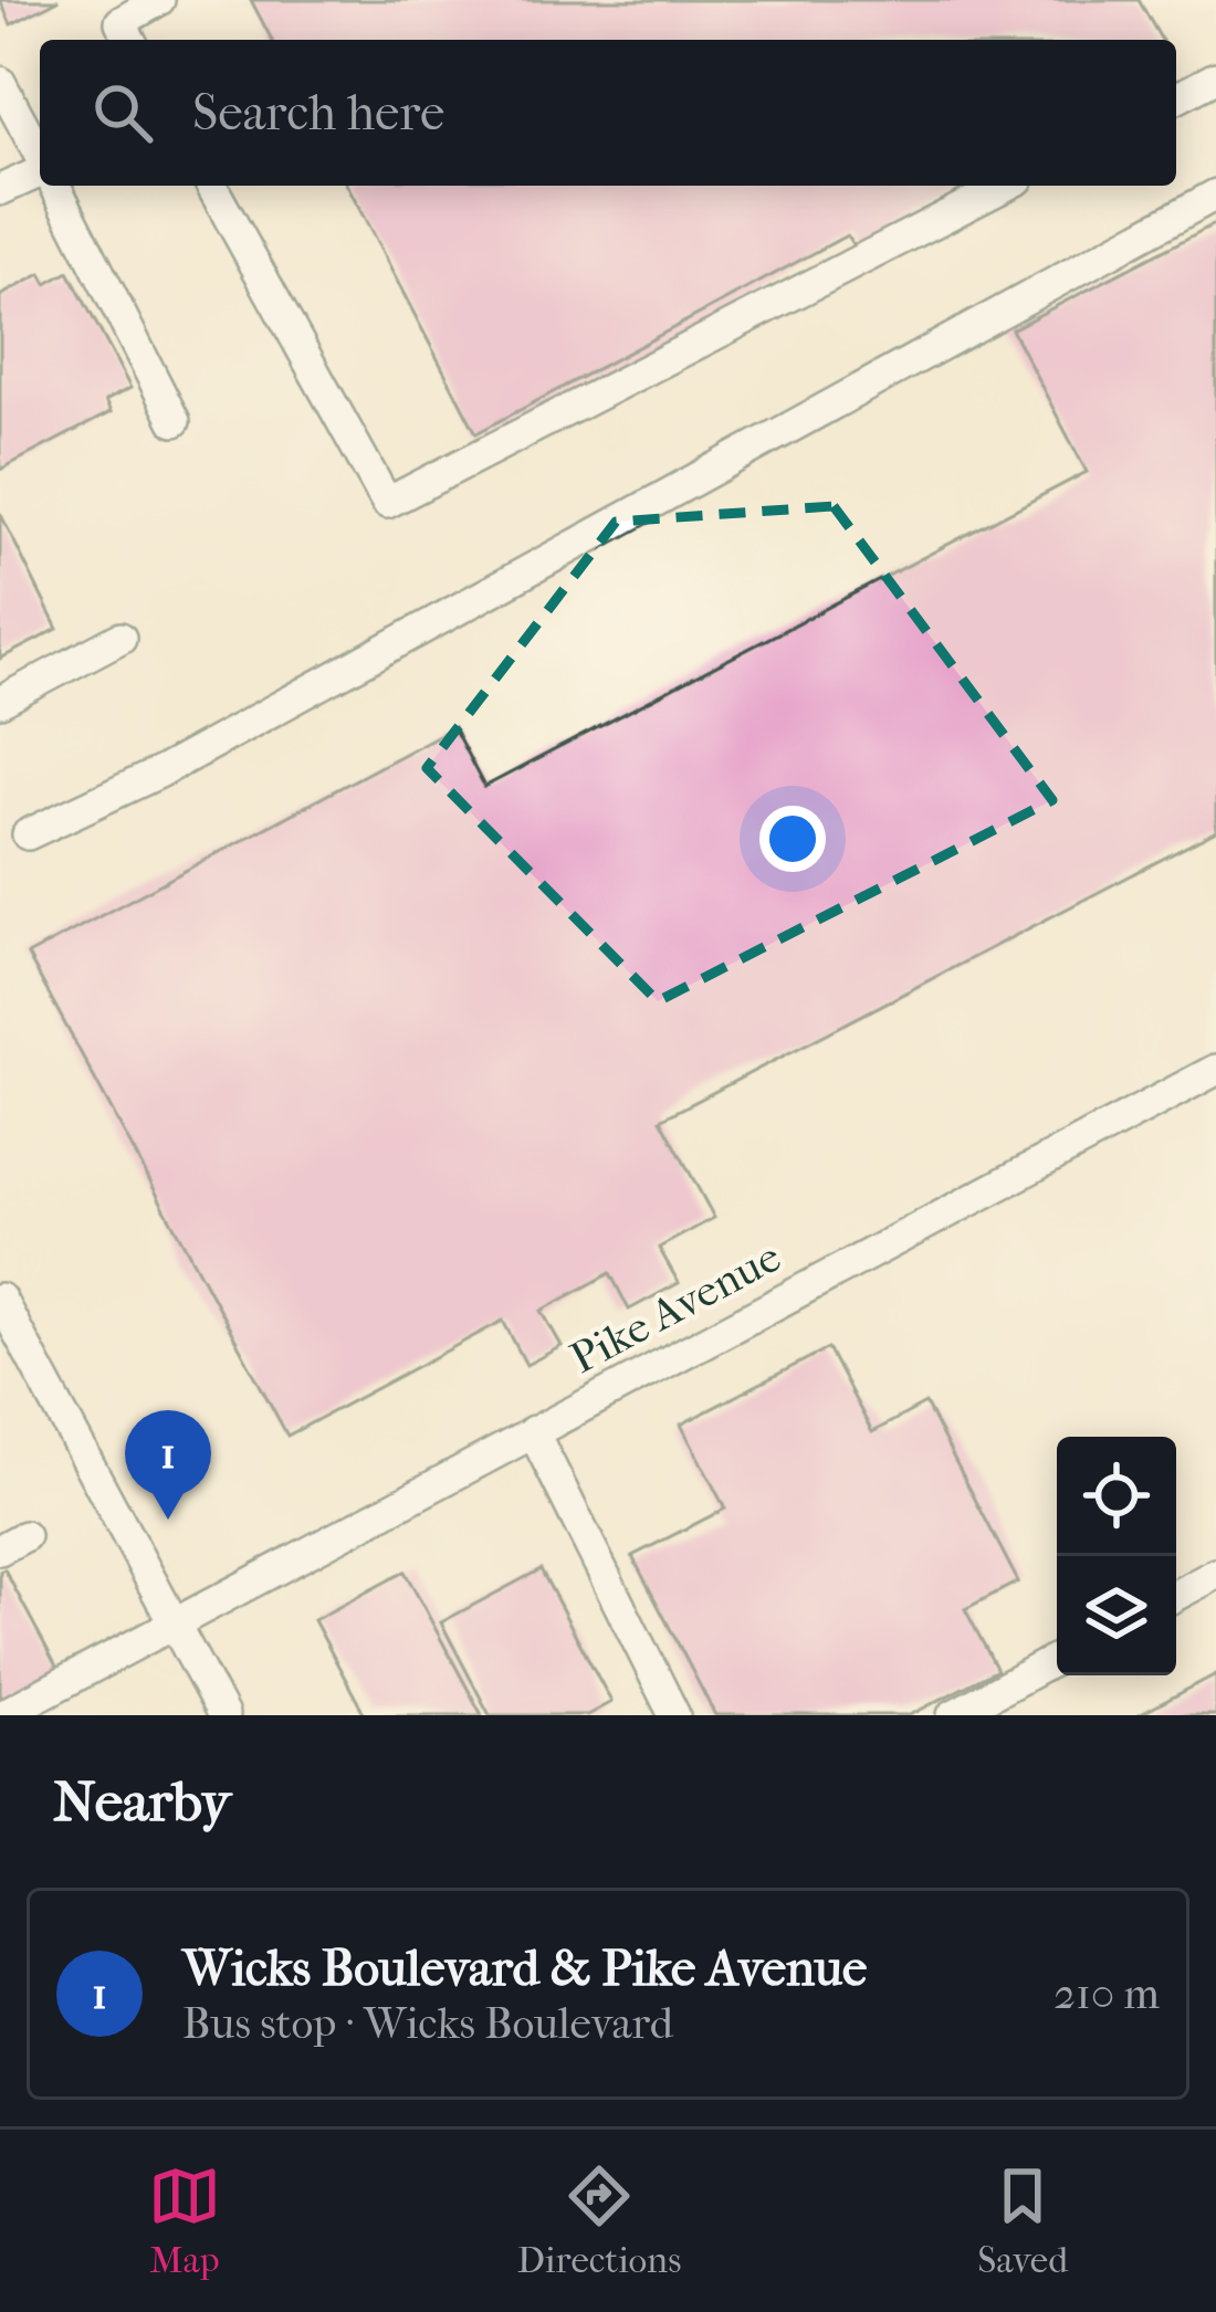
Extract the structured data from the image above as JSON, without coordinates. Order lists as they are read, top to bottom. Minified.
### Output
{"streets":{"street":["Pike Avenue"]},"page":{"search":"Search here","pins":"1","heading":"Nearby","list":[{"mark":"1","name":"Wicks Boulevard & Pike Avenue","note":"Bus stop · Wicks Boulevard","value":"210 m"}],"nav":["Map","Directions","Saved"]}}
